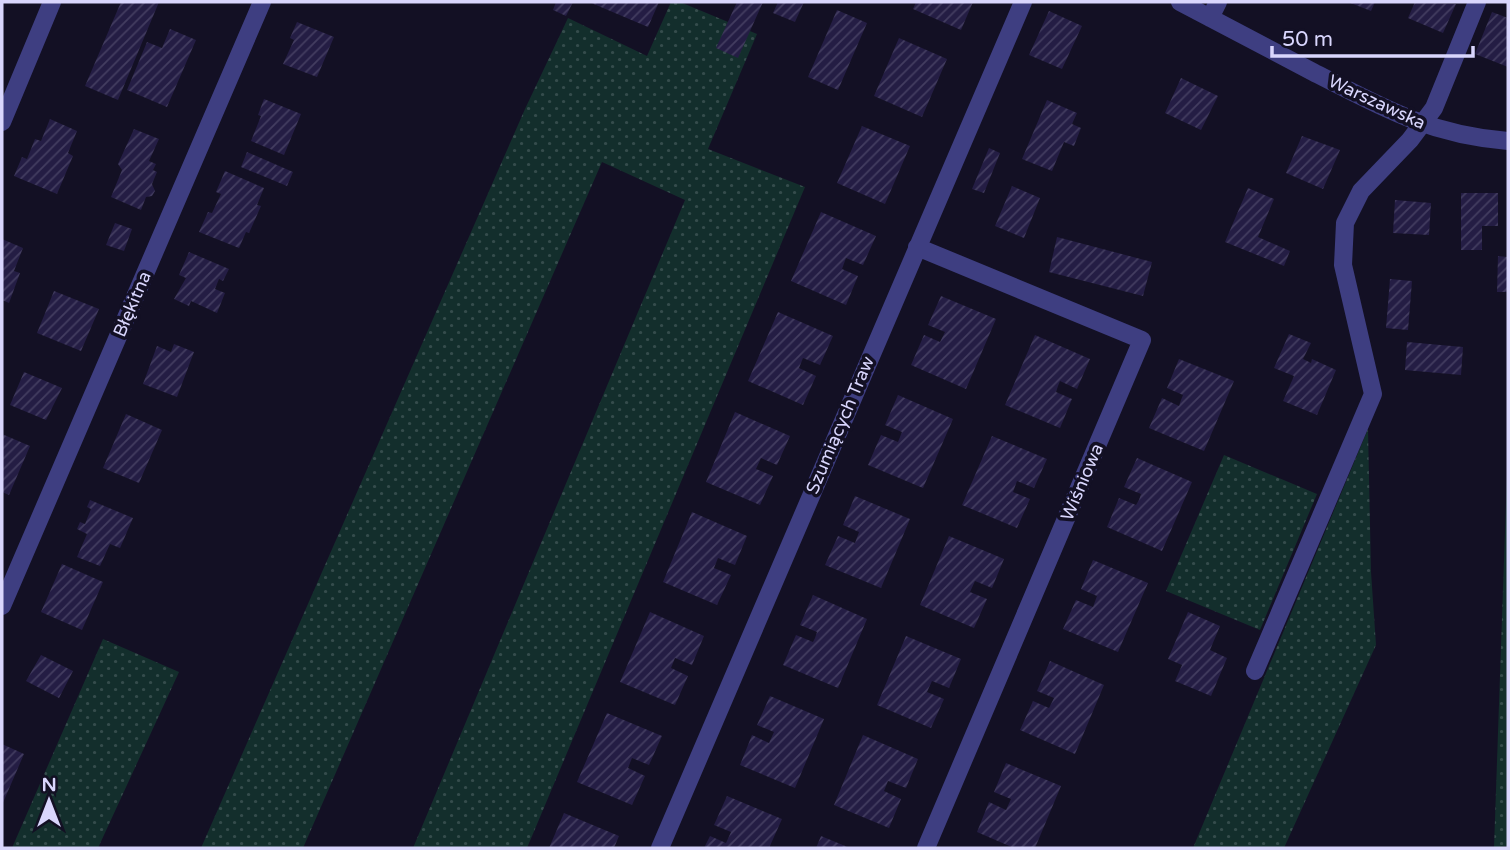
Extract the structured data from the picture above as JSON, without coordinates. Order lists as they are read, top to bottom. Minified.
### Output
{"streets":{"street":["Warszawska","Błękitna","Szumiących Traw","Wiśniowa"]},"crossings":[["Szumiących Traw","Wiśniowa"]],"scale_bar":"50 m","north":"top"}
